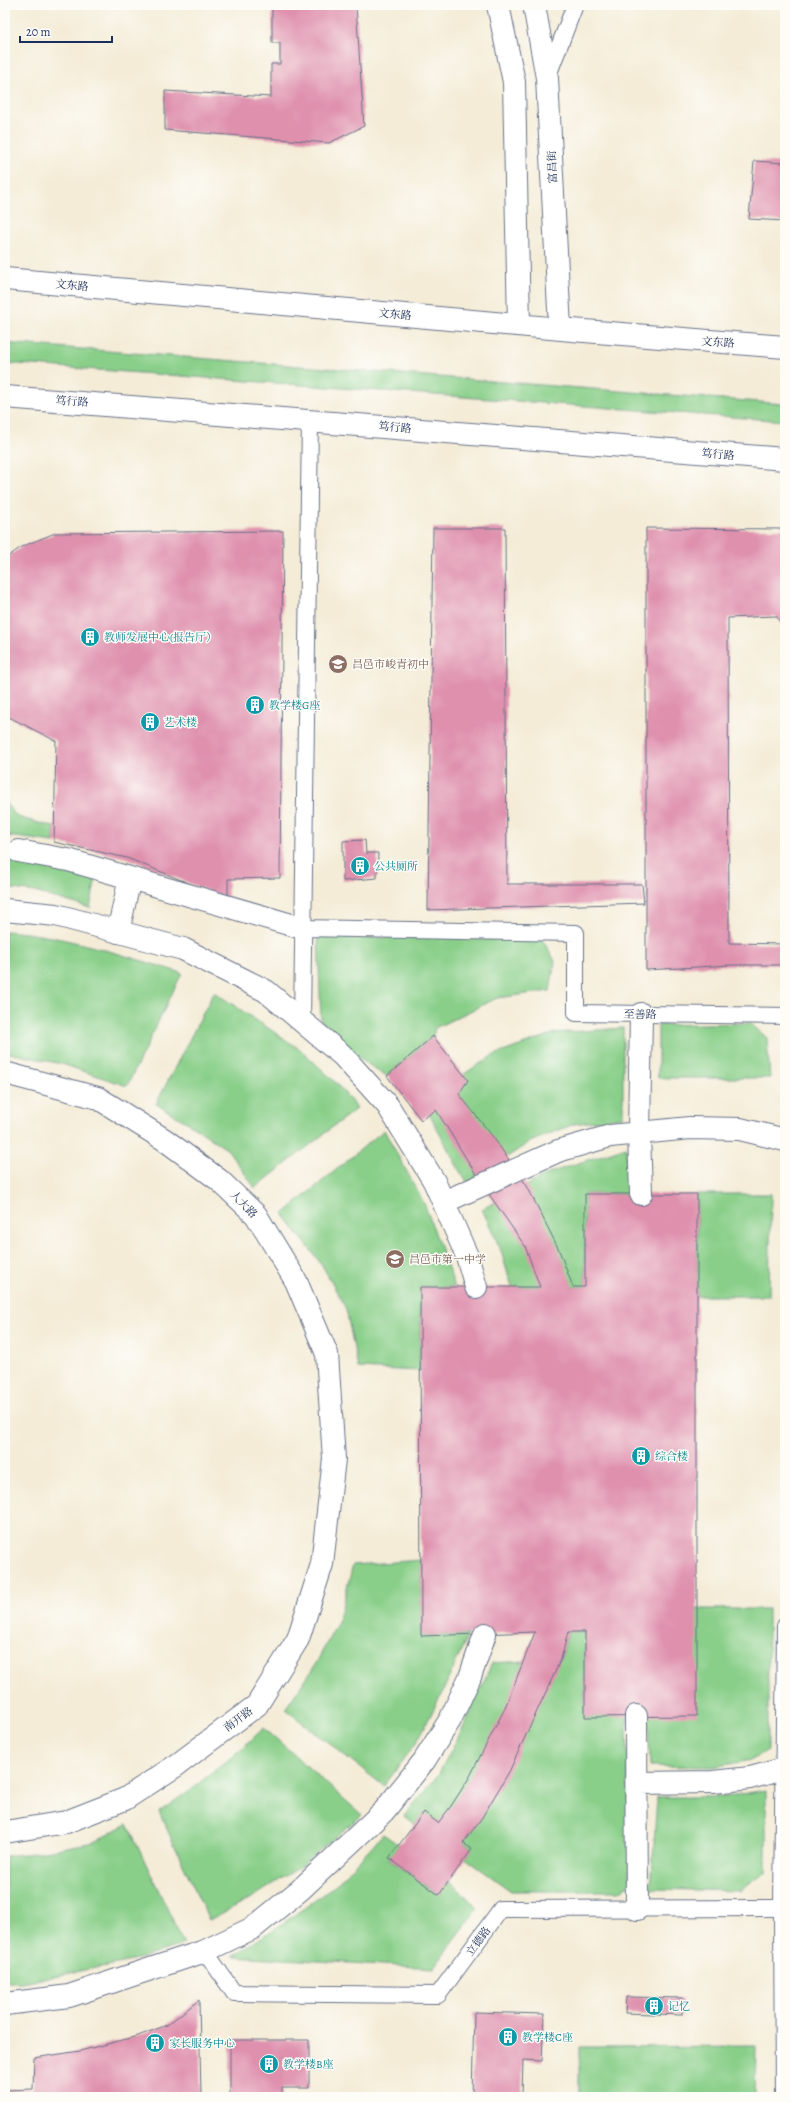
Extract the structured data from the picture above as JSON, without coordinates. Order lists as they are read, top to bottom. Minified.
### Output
{"streets":{"street":["富昌街","文东路","笃行路","人大路","南开路"],"lane":["至善路","立德路"]},"crossings":[["富昌街","文东路"],["人大路","南开路"]],"places":{"building":["教师发展中心(报告厅）","教学楼G座","艺术楼","公共厕所","综合楼","记忆","教学楼C座","家长服务中心","教学楼B座"],"school or university":["昌邑市峻青初中","昌邑市第一中学"]},"scale_bar":"20 m"}
